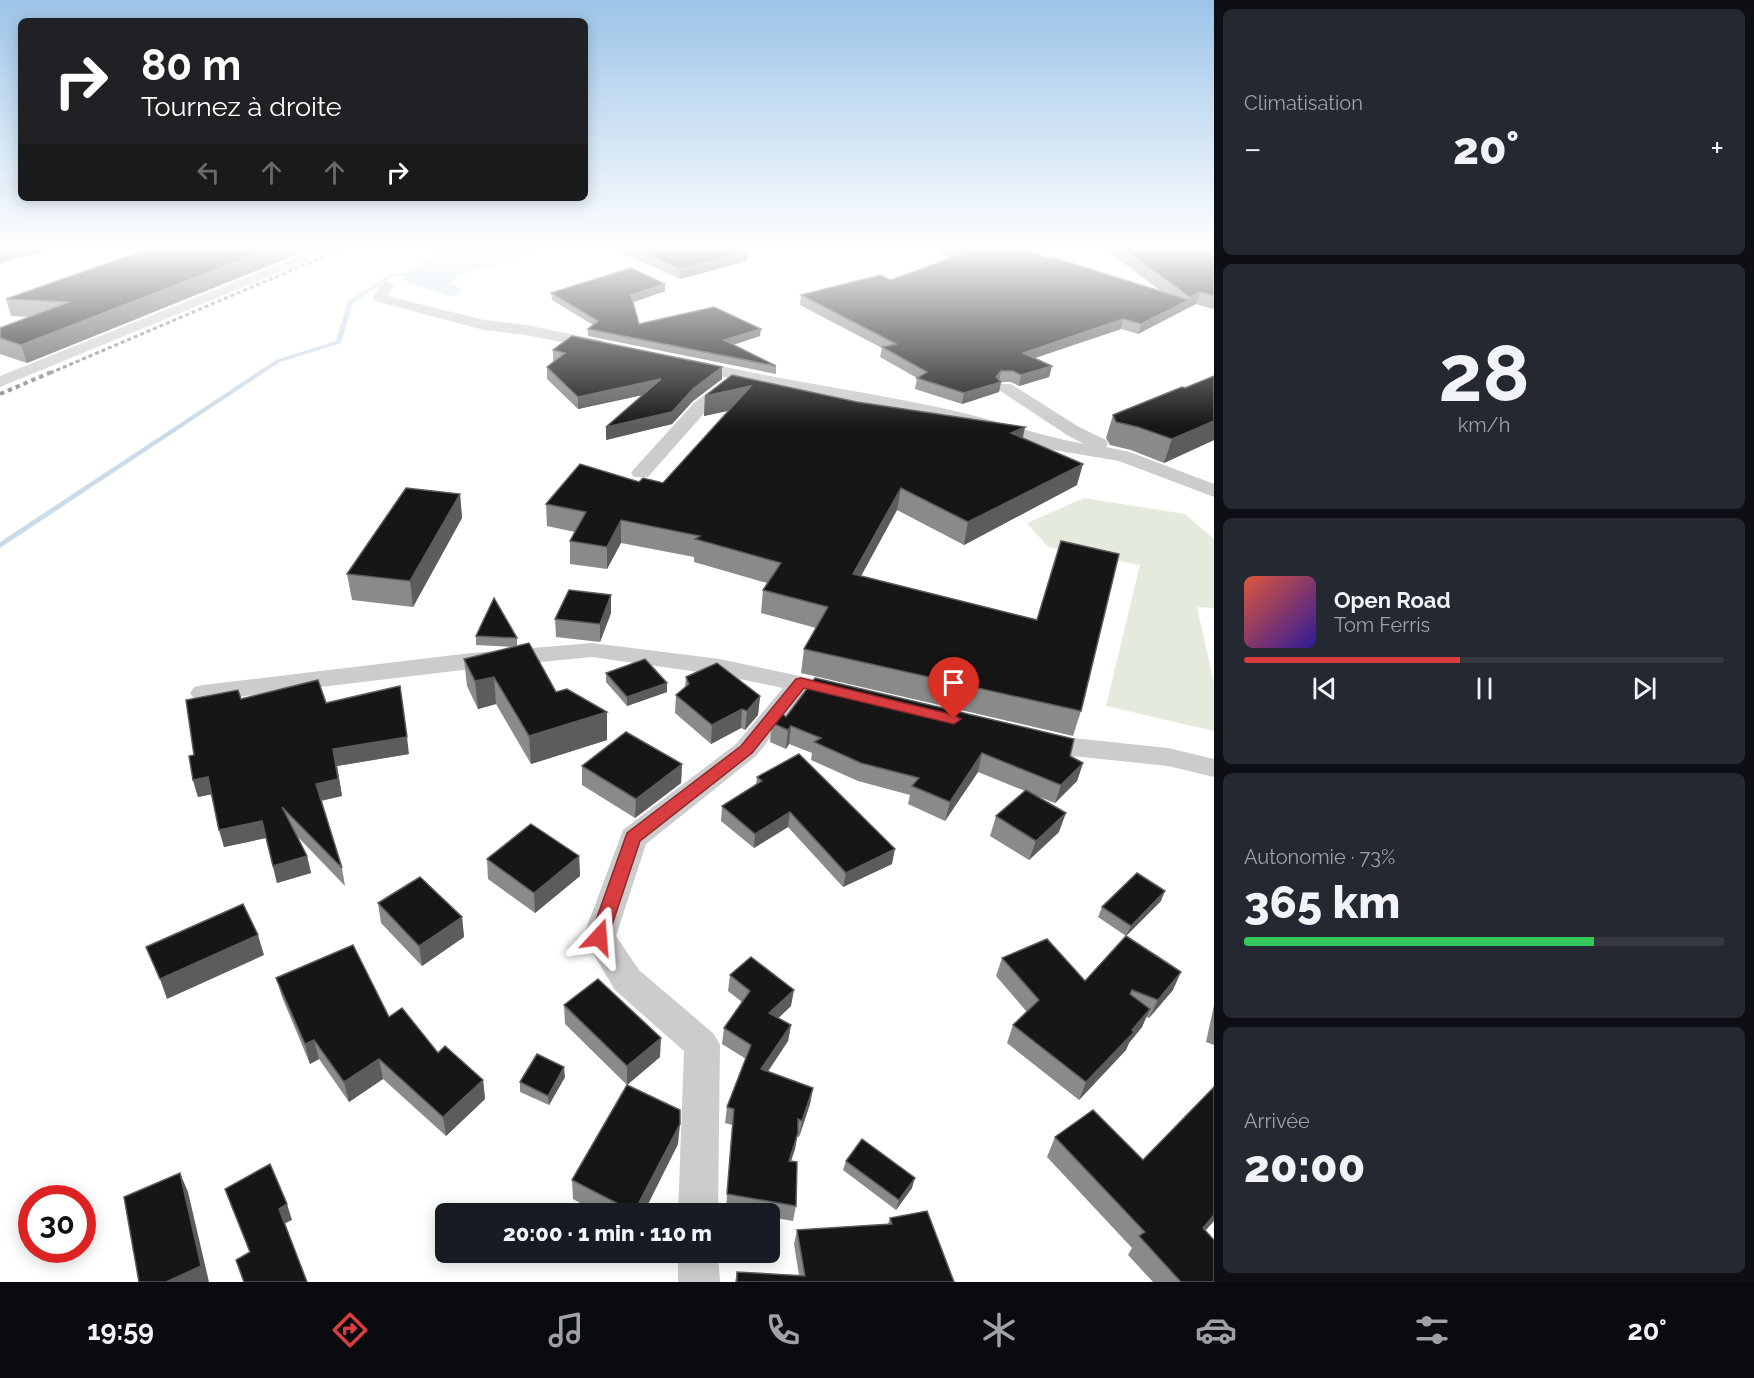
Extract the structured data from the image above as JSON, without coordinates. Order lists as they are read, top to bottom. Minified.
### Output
{"page":{"tile":["Climatisation",["28","km/h"],["Autonomie · 73%","365 km"],["Arrivée","20:00"]],"turn":["80 m","Tournez à droite"],"heat":["−","20°","+"],"song":["Open Road","Tom Ferris"],"limit":"30","trip":"20:00 · 1 min · 110 m","tabs":["19:59","20°"]}}
